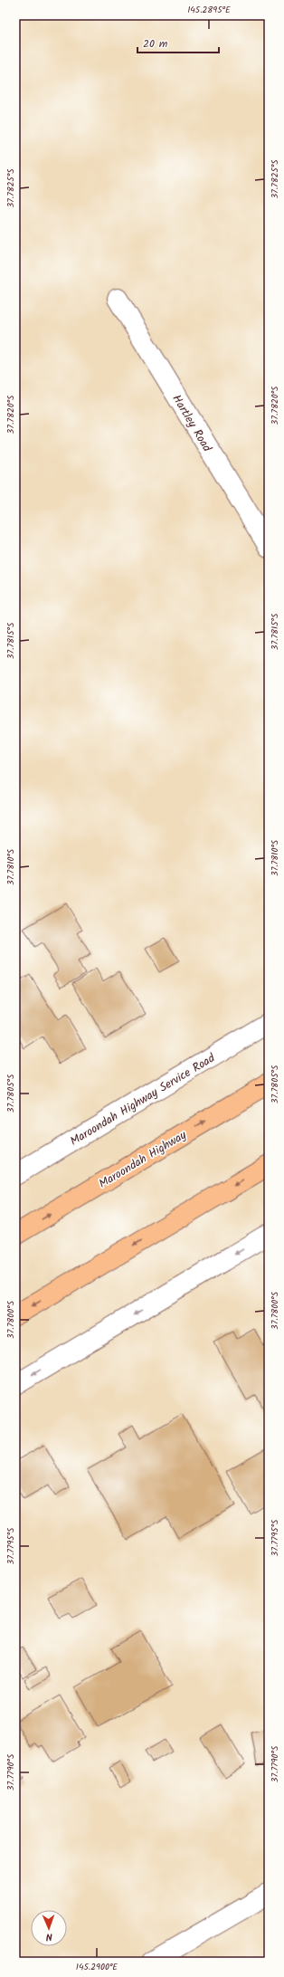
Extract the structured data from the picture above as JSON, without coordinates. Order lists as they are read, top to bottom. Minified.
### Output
{"streets":{"highway":["Maroondah Highway"],"street":["Hartley Road","Maroondah Highway Service Road"]},"scale_bar":"20 m","north":"bottom","coordinates":["145.2895°E","37.7825°S","37.7820°S","37.7815°S","37.7810°S","37.7805°S","37.7800°S","37.7795°S","37.7790°S","145.2900°E"]}
